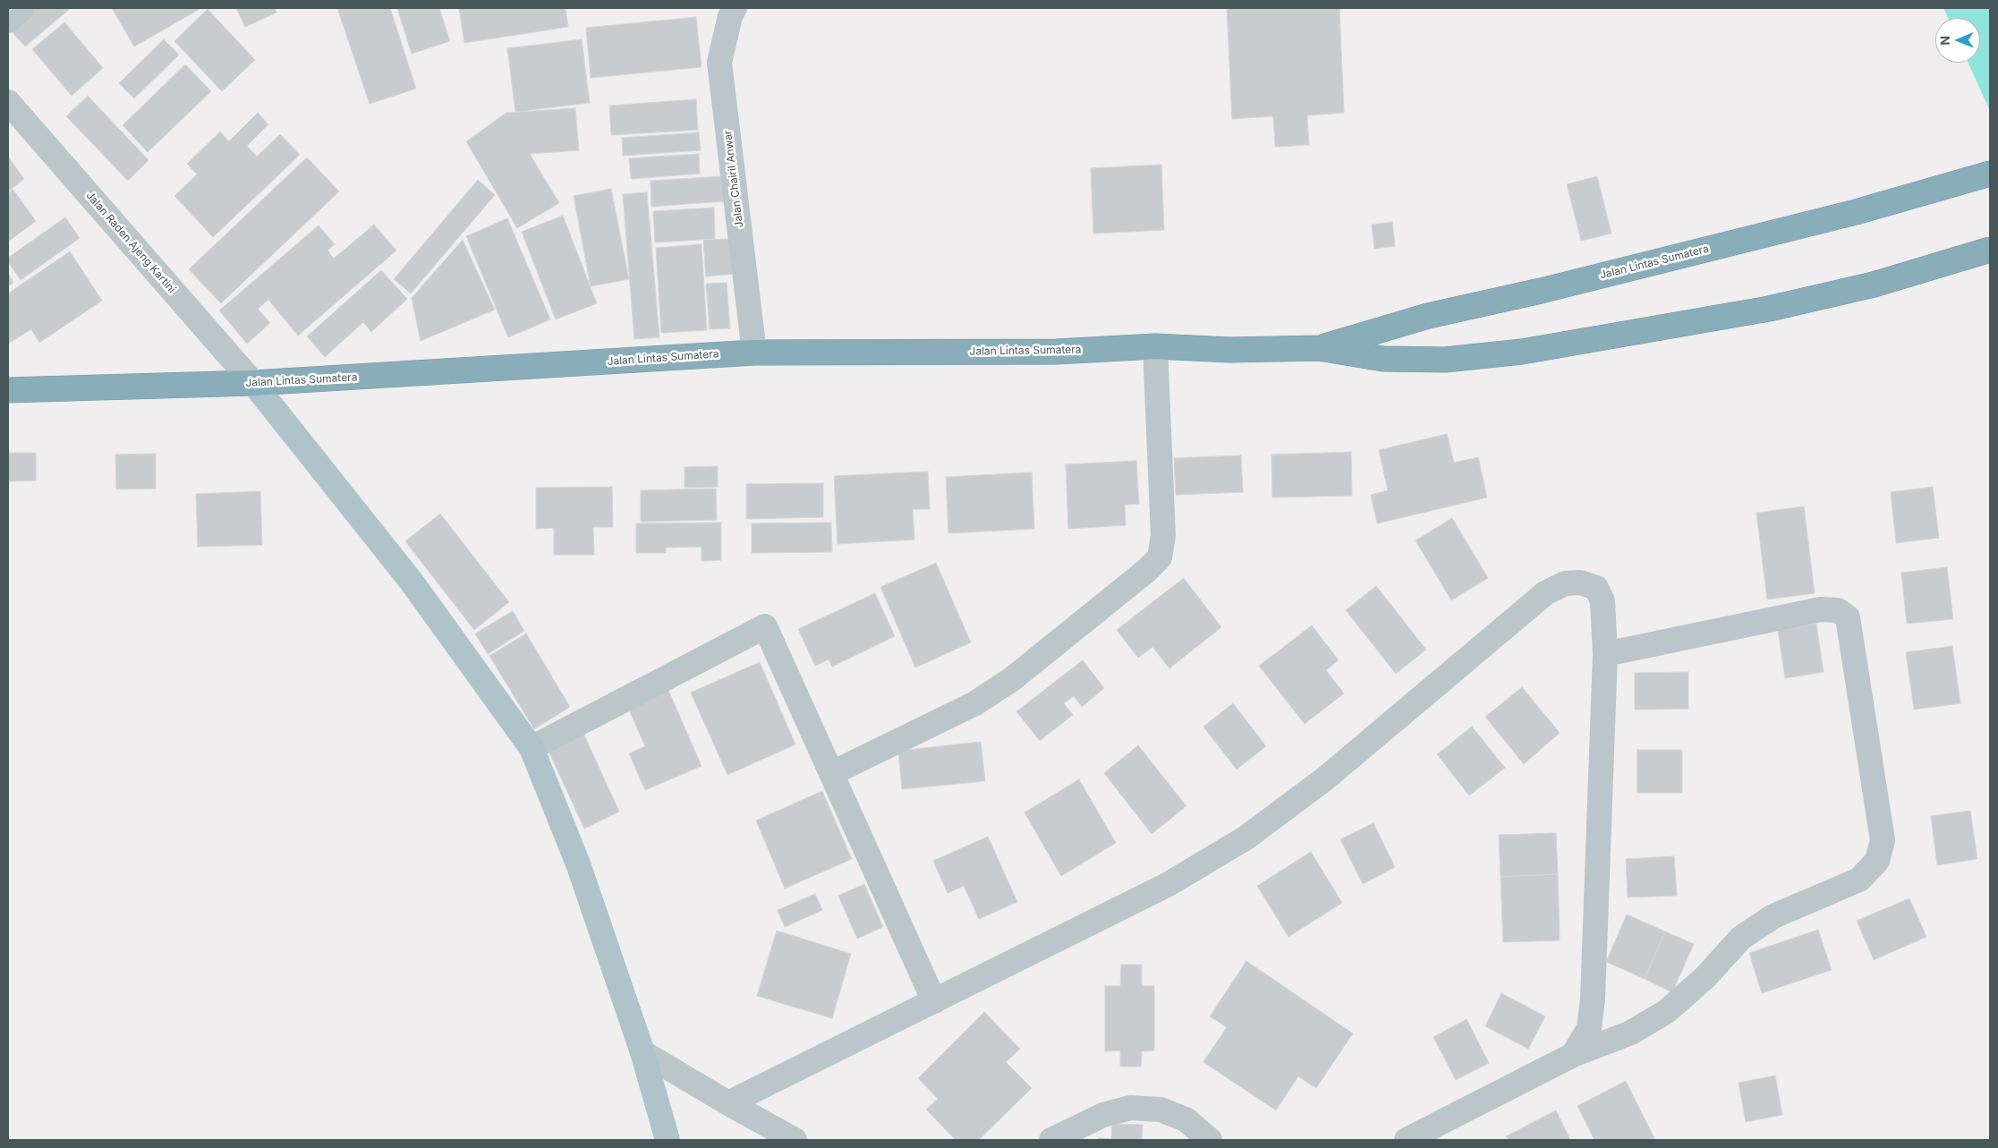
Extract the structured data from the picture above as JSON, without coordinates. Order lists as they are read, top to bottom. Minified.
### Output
{"streets":{"highway":["Jalan Lintas Sumatera"],"street":["Jalan Chairil Anwar","Jalan Raden Ajeng Kartini"]},"crossings":[["Jalan Chairil Anwar","Jalan Lintas Sumatera"],["Jalan Raden Ajeng Kartini","Jalan Lintas Sumatera"]],"north":"left"}
